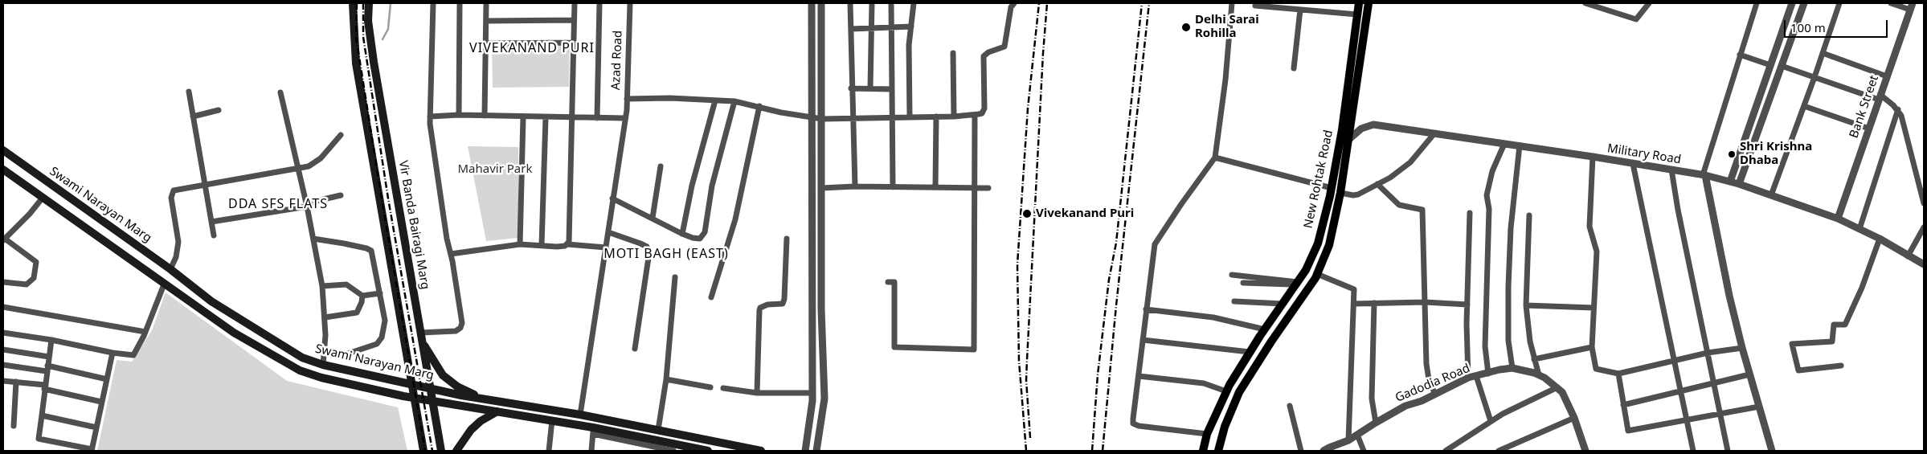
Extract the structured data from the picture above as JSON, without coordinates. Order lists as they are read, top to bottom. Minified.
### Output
{"streets":{"main road":["New Rohtak Road","Swami Narayan Marg","Vir Banda Bairagi Marg"],"street":["Azad Road","Bank Street","Military Road","Gadodia Road"]},"crossings":[["Azad Road","Swami Narayan Marg"],["Bank Street","Military Road"],["Military Road","New Rohtak Road"],["Swami Narayan Marg","Vir Banda Bairagi Marg"]],"districts":["VIVEKANAND PURI","DDA SFS FLATS","MOTI BAGH (EAST)"],"parks":["Mahavir Park"],"places":["Delhi Sarai Rohilla","Shri Krishna Dhaba","Vivekanand Puri"],"scale_bar":"100 m"}
